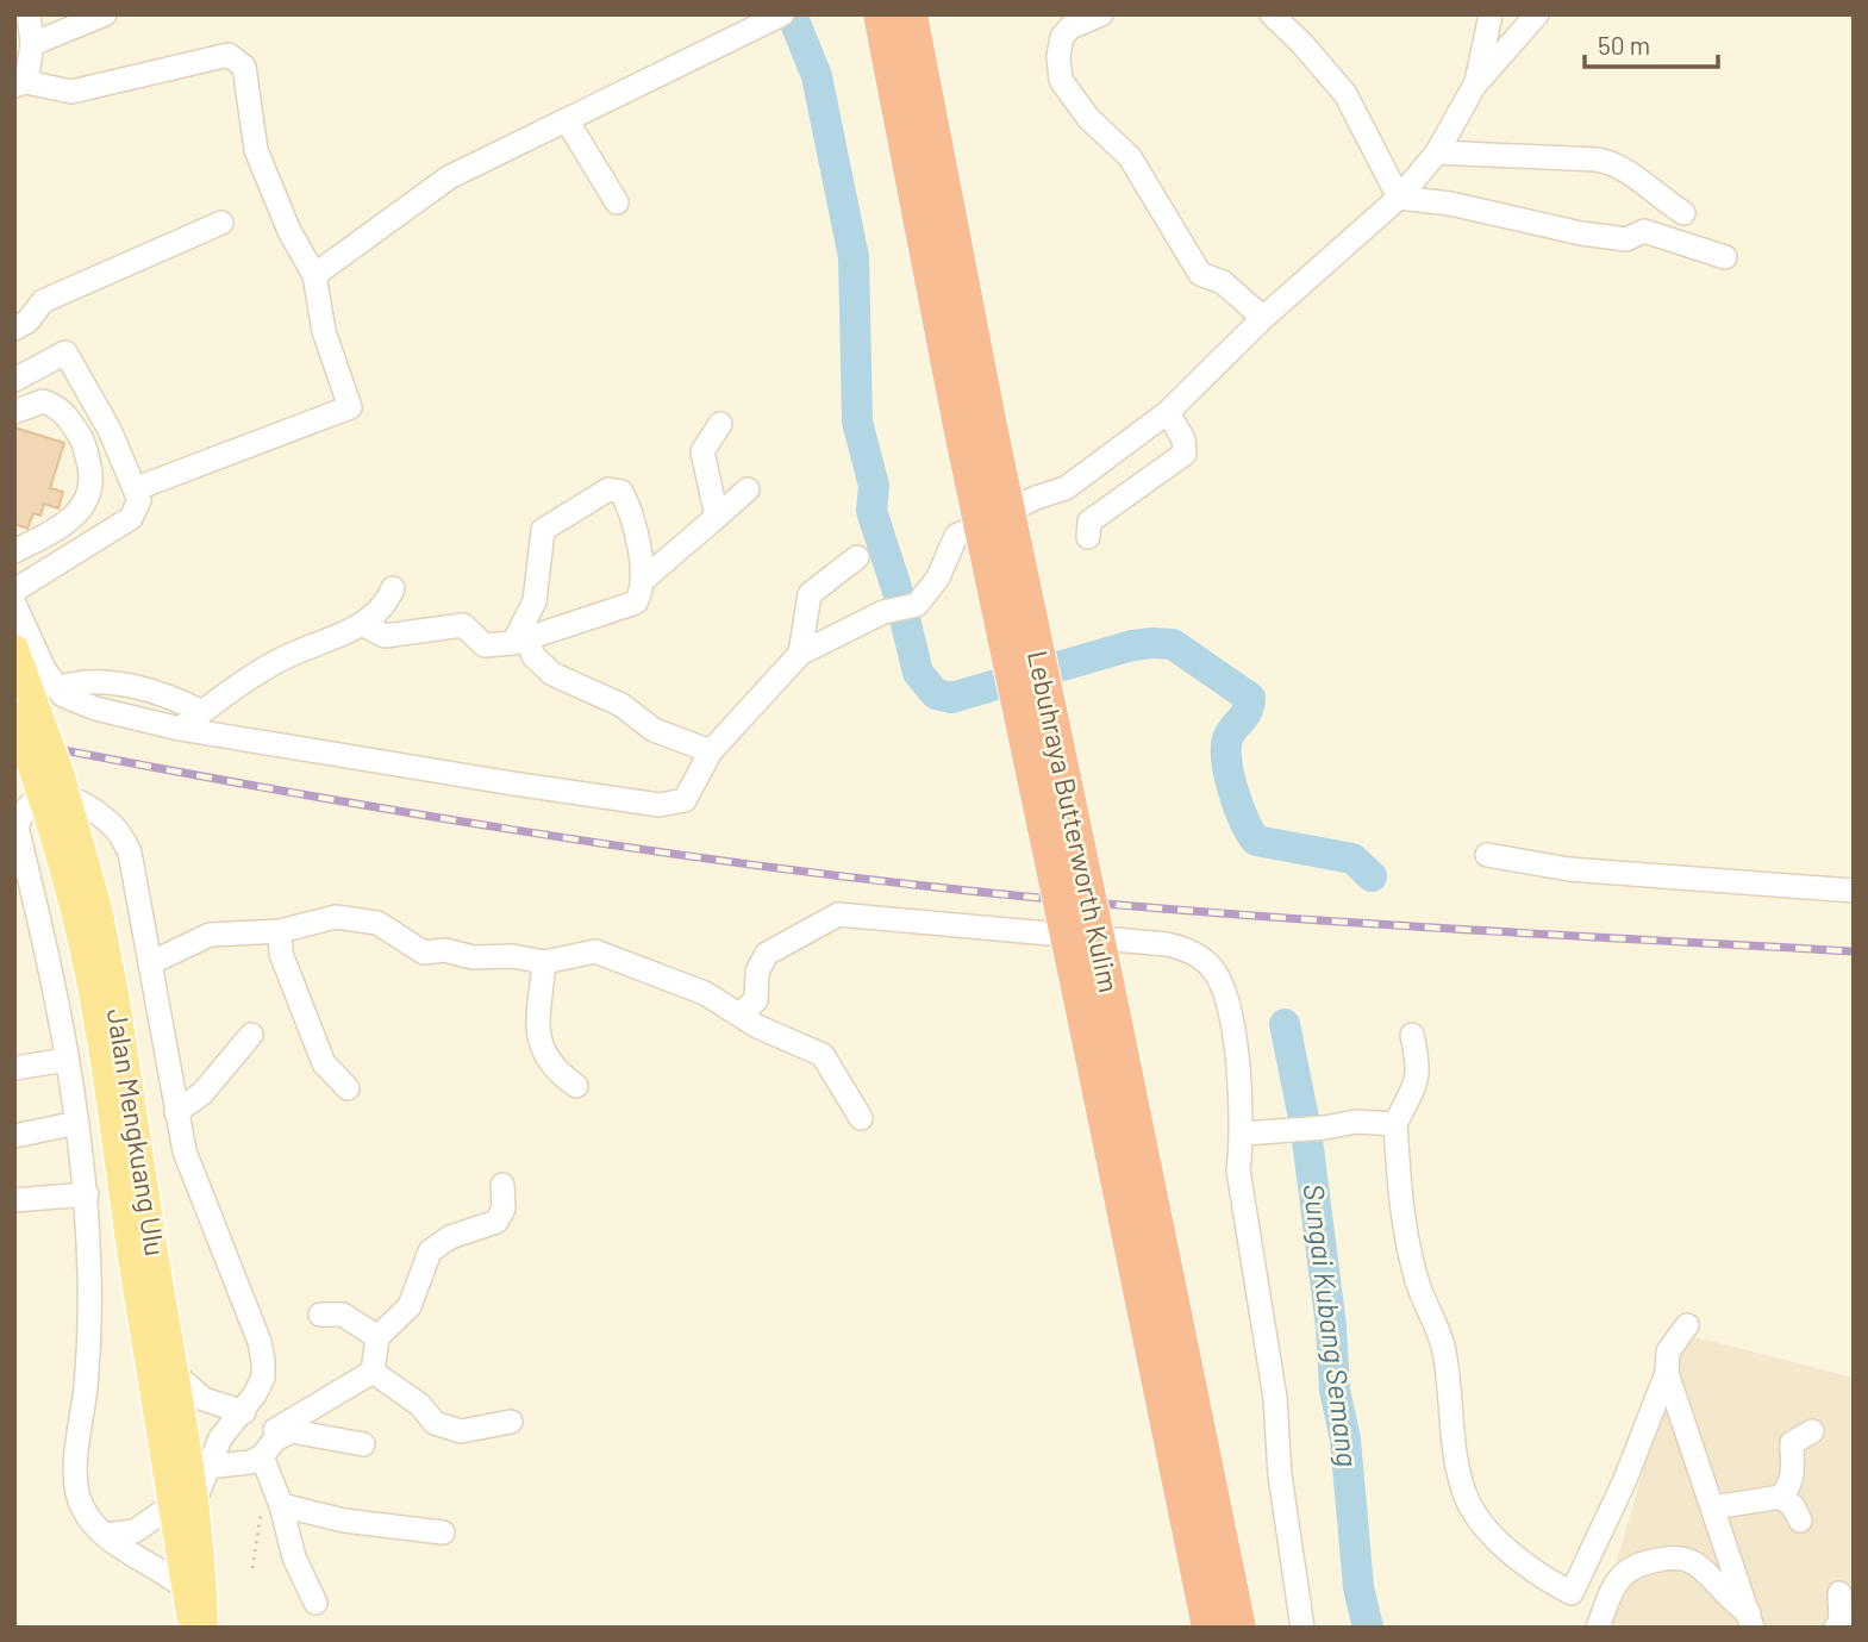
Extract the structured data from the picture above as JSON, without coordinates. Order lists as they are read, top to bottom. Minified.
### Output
{"streets":{"highway":["Lebuhraya Butterworth Kulim"],"main road":["Jalan Mengkuang Ulu"]},"water":["Sungai Kubang Semang"],"scale_bar":"50 m"}
